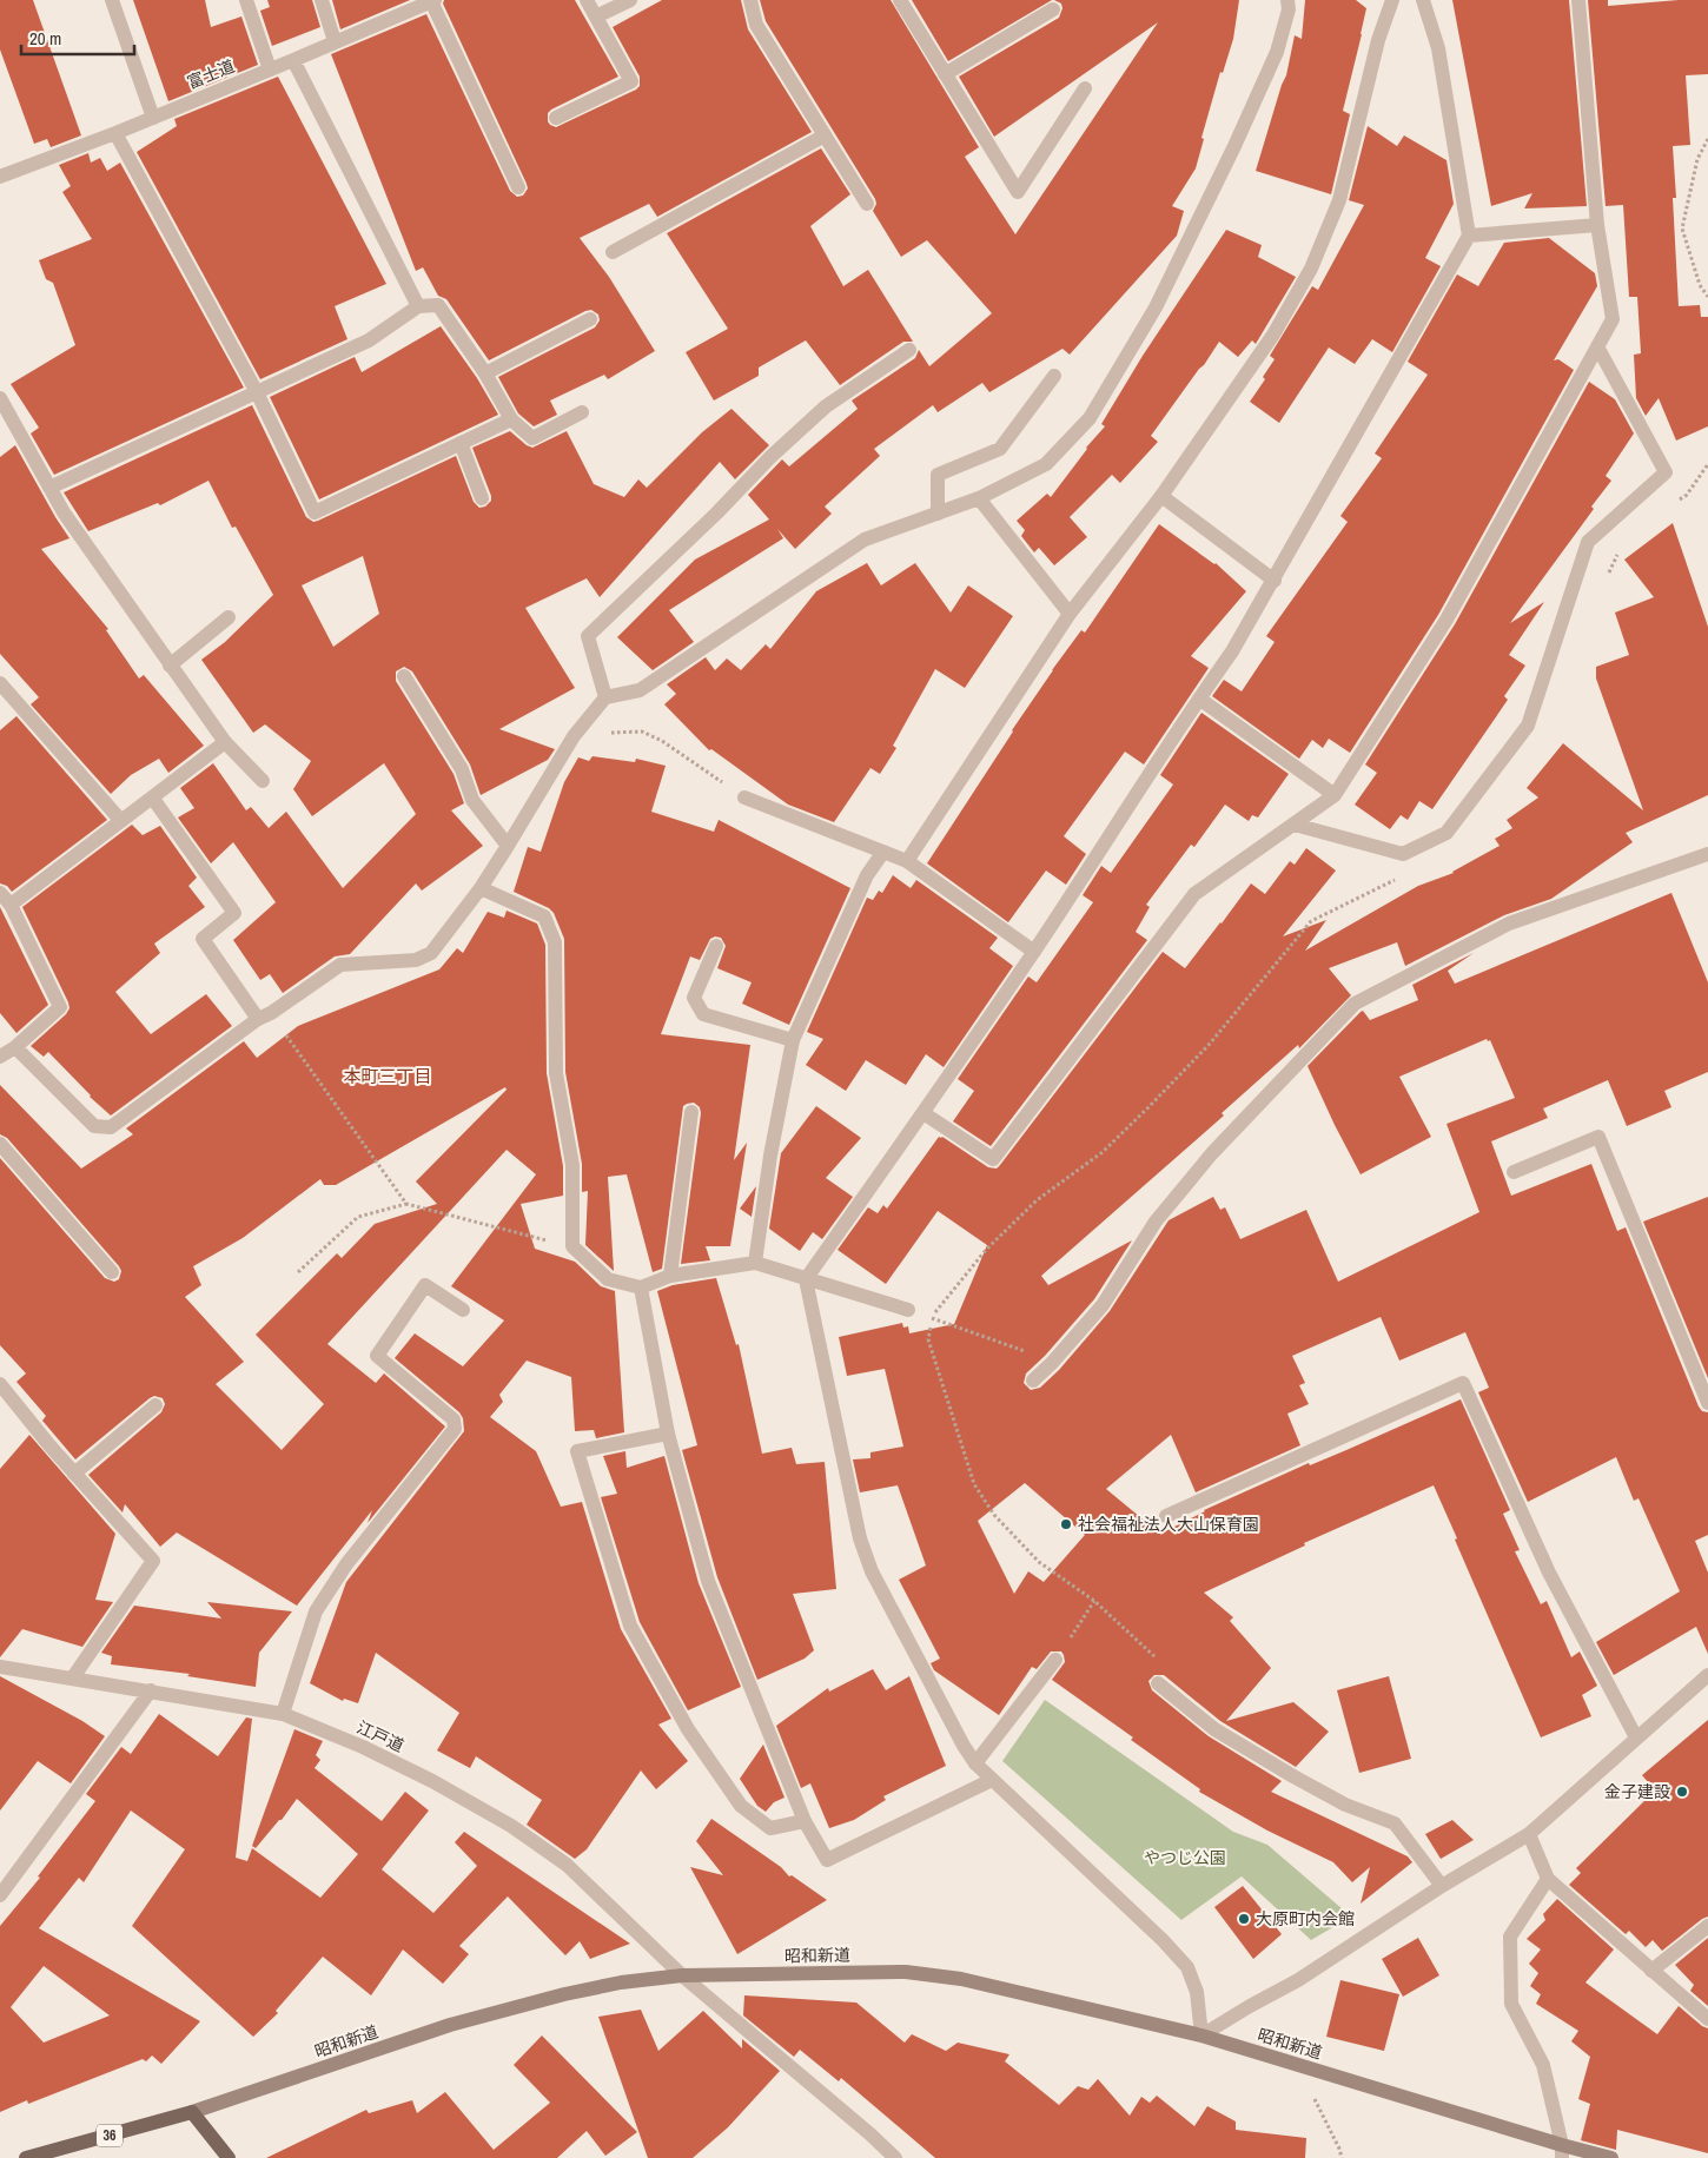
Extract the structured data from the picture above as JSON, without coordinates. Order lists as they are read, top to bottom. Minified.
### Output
{"streets":{"main road":["昭和新道","36"],"street":["富士道","江戸道"]},"crossings":[["江戸道","昭和新道"]],"districts":["本町三丁目"],"parks":["やつじ公園"],"places":["社会福祉法人大山保育園","金子建設","大原町内会館"],"scale_bar":"20 m"}
